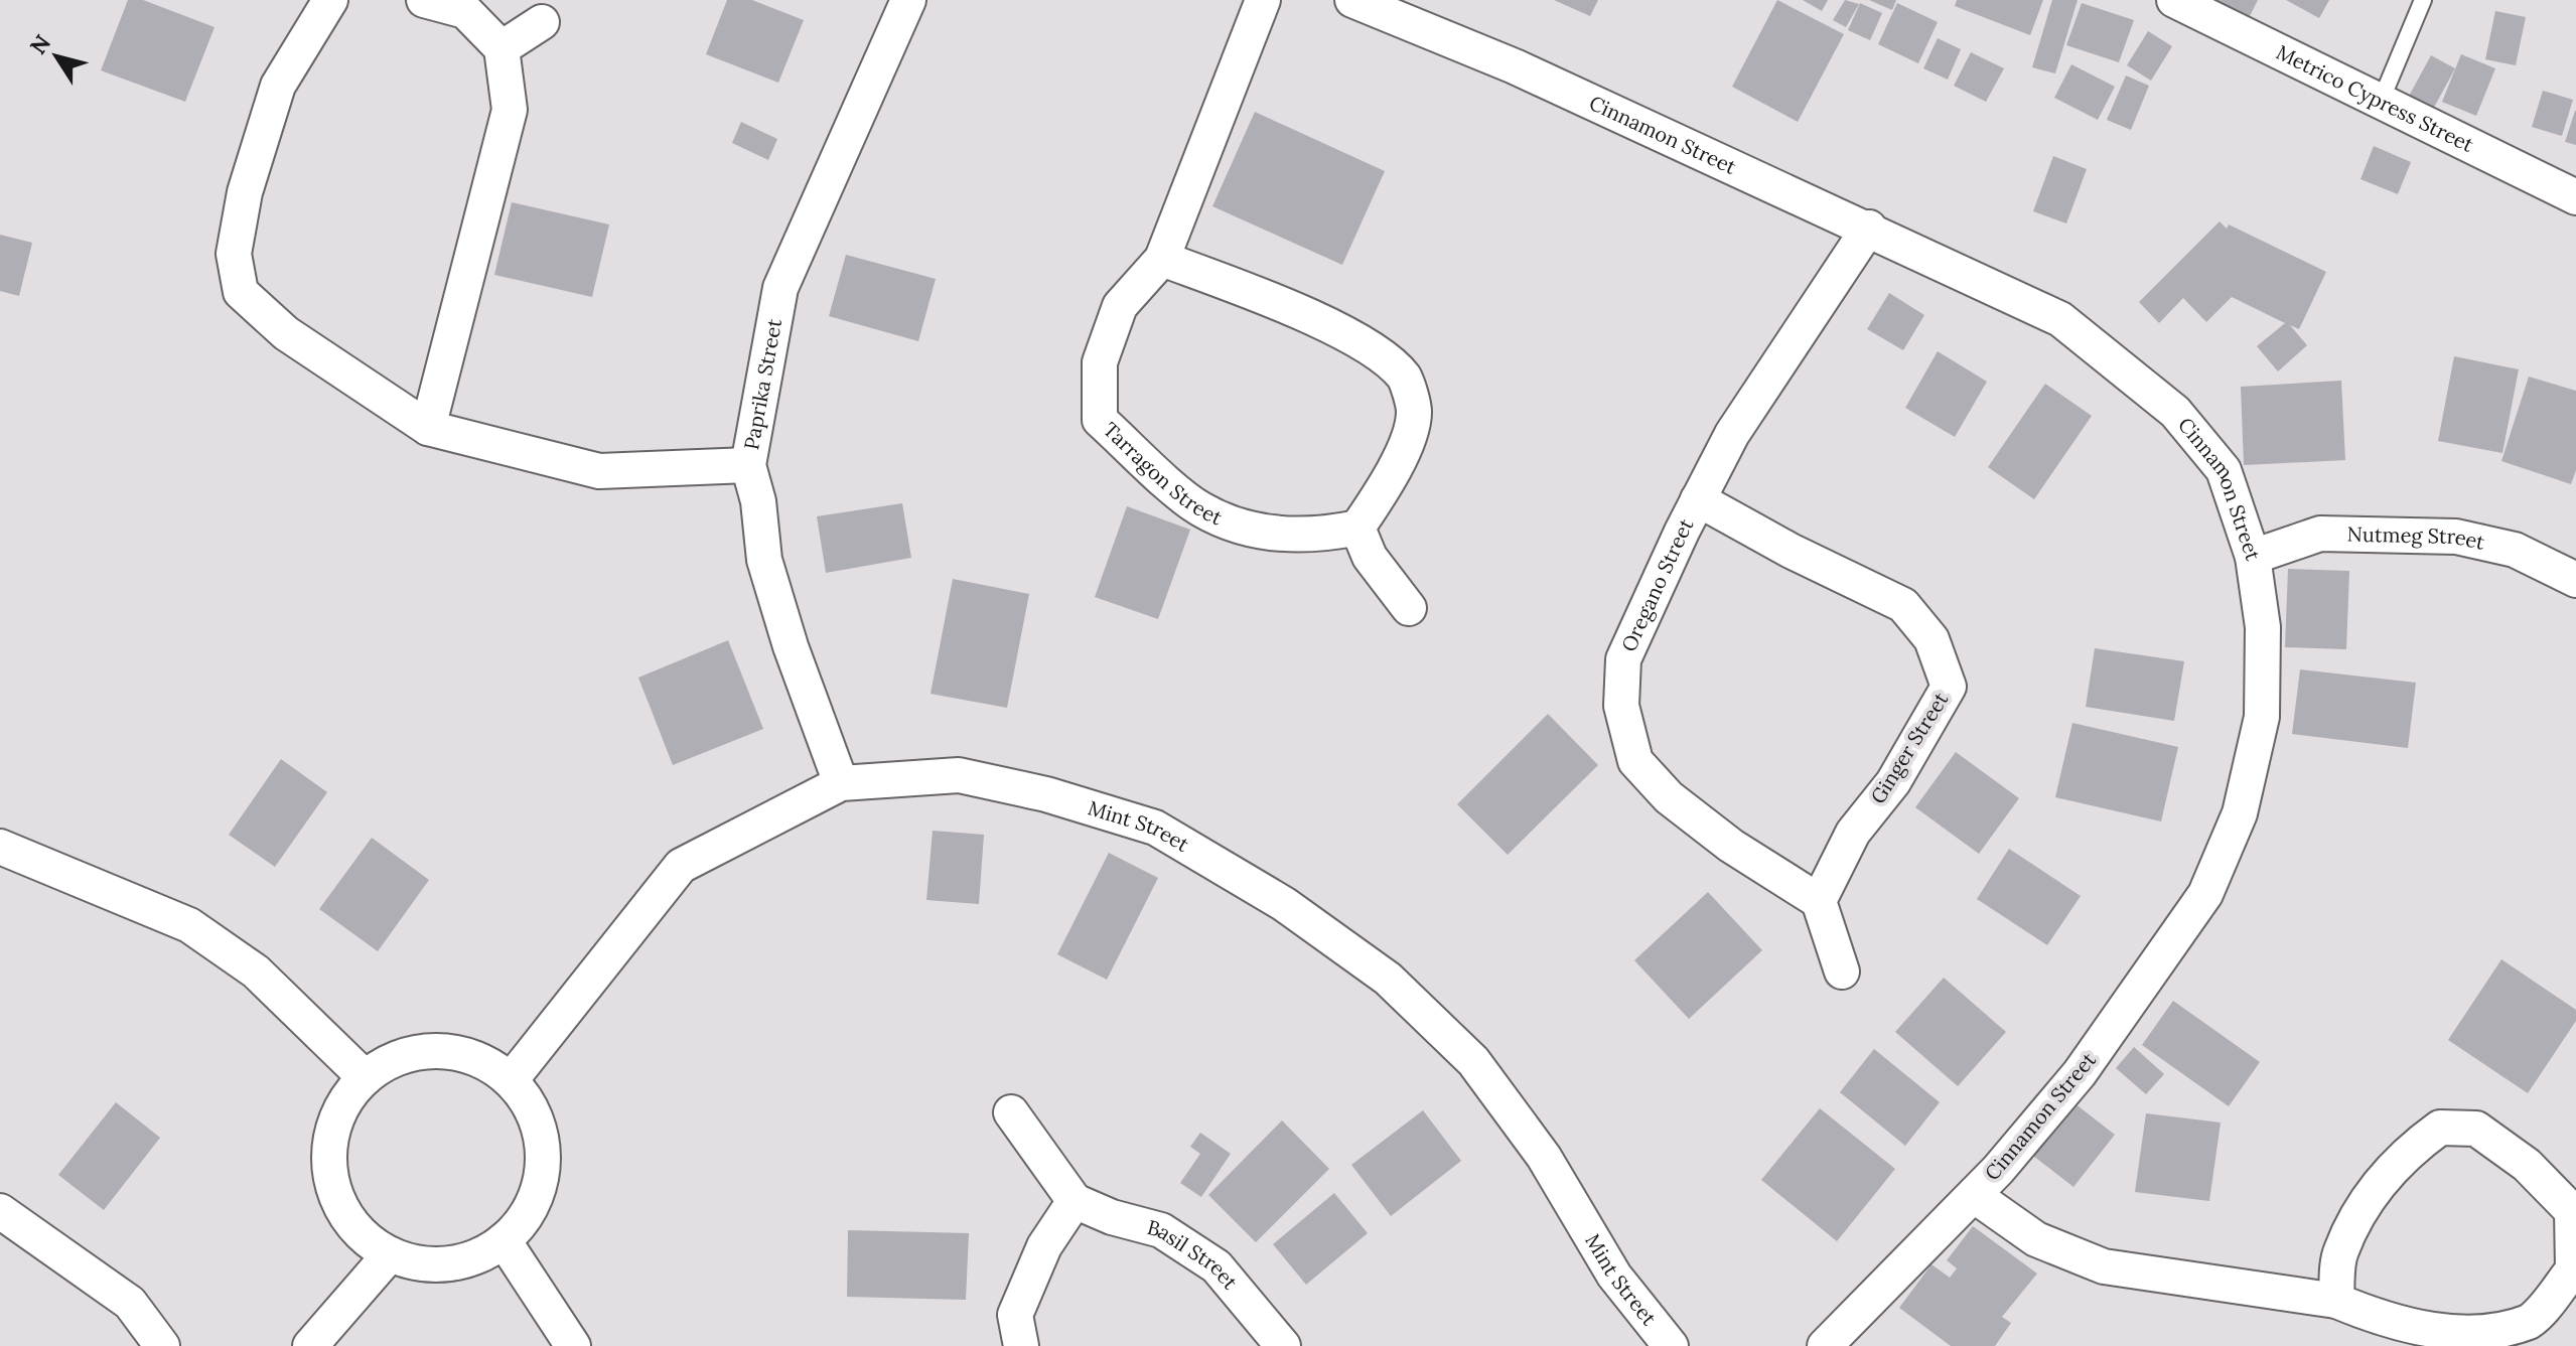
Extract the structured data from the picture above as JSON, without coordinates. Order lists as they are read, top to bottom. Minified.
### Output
{"streets":{"street":["Metrico Cypress Street","Cinnamon Street","Paprika Street","Tarragon Street","Nutmeg Street","Oregano Street","Ginger Street","Mint Street","Basil Street"]},"crossings":[["Cinnamon Street","Nutmeg Street"],["Cinnamon Street","Oregano Street"],["Paprika Street","Mint Street"],["Oregano Street","Ginger Street"]],"north":"top left"}
